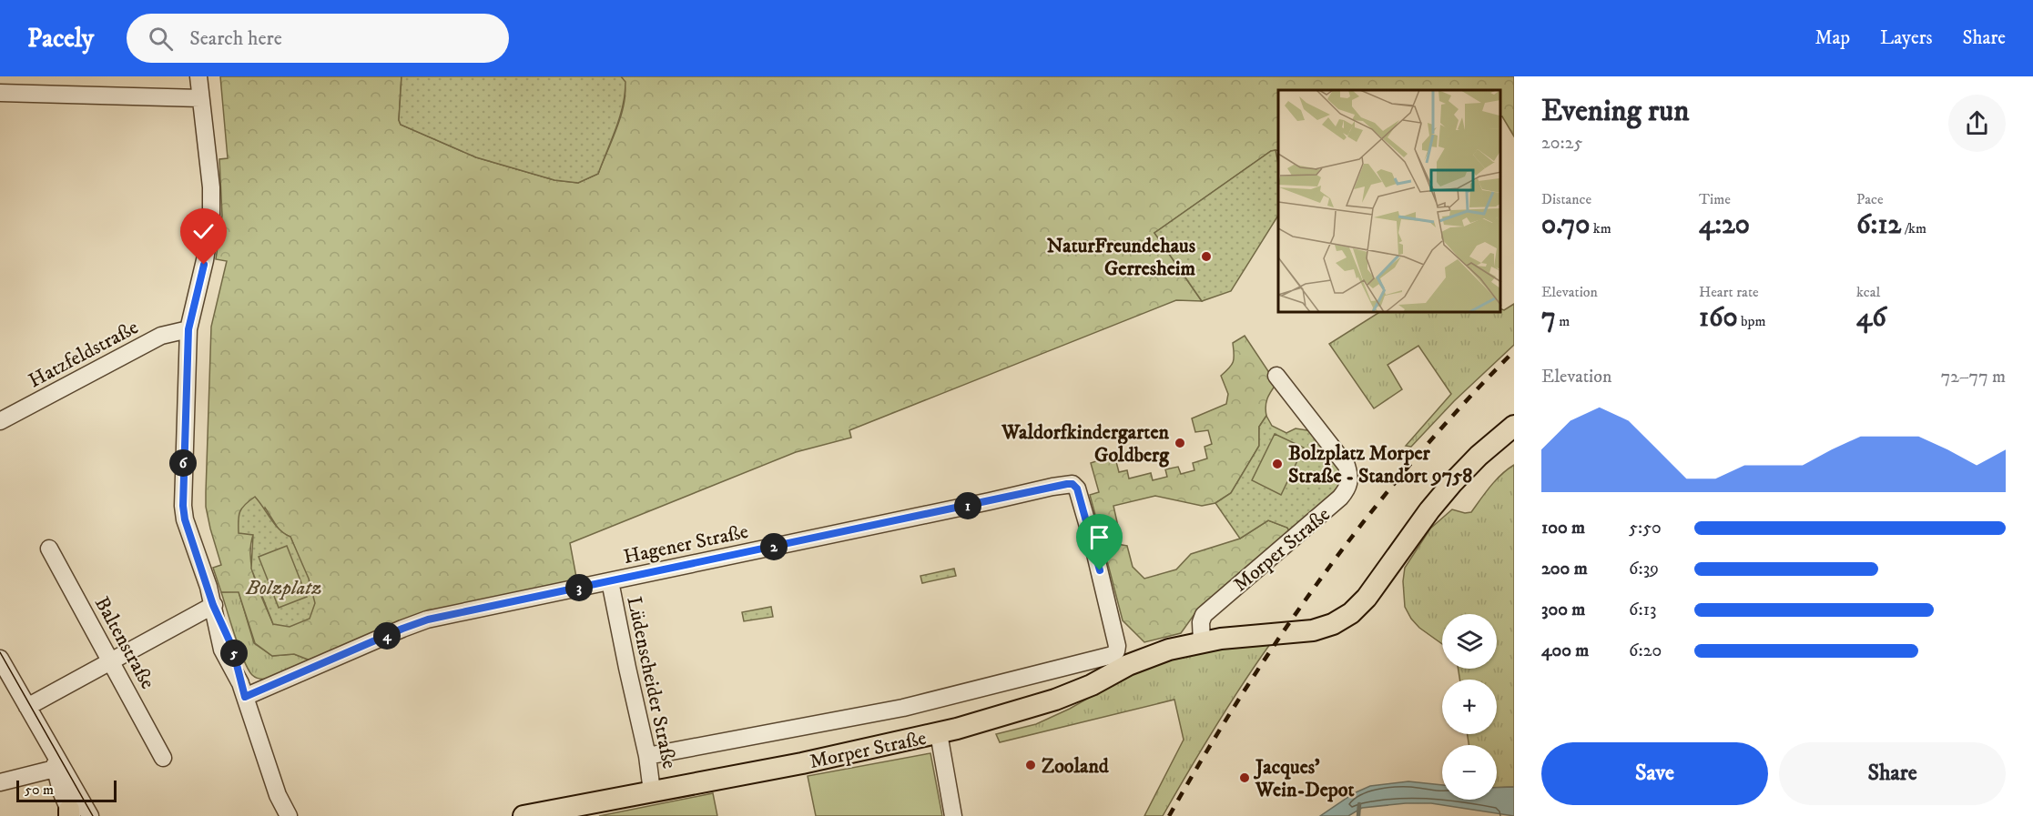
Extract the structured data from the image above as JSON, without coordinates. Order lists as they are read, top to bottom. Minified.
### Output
{"streets":{"main road":["Morper Straße"],"street":["Hatzfeldstraße","Hagener Straße","Baltenstraße","Lüdenscheider Straße"]},"crossings":[["Hagener Straße","Morper Straße"],["Hagener Straße","Lüdenscheider Straße"],["Morper Straße","Lüdenscheider Straße"]],"parks":["Bolzplatz"],"places":["NaturFreundehaus Gerresheim","Waldorfkindergarten Goldberg","Bolzplatz Morper Straße - Standort 9758","Zooland","Jacques’ Wein-Depot"],"scale_bar":"50 m","page":{"header":"Pacely","search":"Search here","nav":["Map","Layers","Share"],"heading":["Evening run","20:25"],"stats":[["Distance","0.70 km"],["Time","4:20"],["Pace","6:12 /km"],["Elevation","7 m"],["Heart rate","160 bpm"],["kcal","46"]],"chart":["Elevation","72–77 m"],"pins":["6","1","2","3","4","5"],"list":[{"name":"100 m","note":"5:50"},{"name":"200 m","note":"6:39"},{"name":"300 m","note":"6:13"},{"name":"400 m","note":"6:20"}],"map_buttons":["+","−"],"buttons":["Save","Share"],"scale":"50 m"}}
